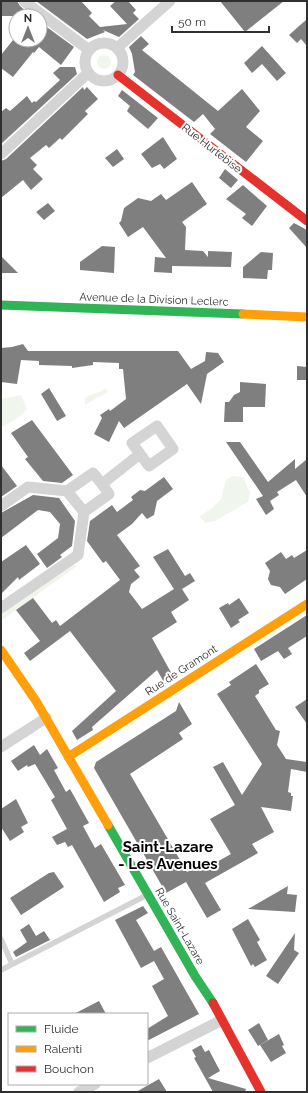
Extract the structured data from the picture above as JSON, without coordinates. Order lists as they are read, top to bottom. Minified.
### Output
{"streets":{"street":["Rue Hurtebise","Avenue de la Division Leclerc","Rue de Gramont","Rue Saint-Lazare"]},"crossings":[["Rue de Gramont","Rue Saint-Lazare"]],"districts":["Saint-Lazare - Les Avenues"],"legend":["Fluide","Ralenti","Bouchon"],"scale_bar":"50 m","north":"top"}
